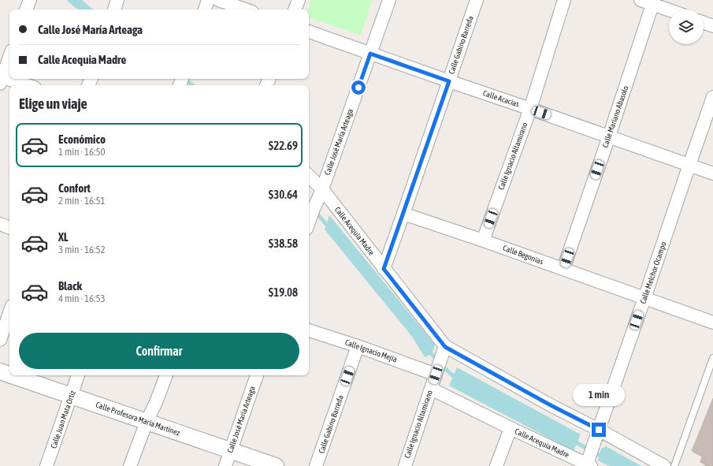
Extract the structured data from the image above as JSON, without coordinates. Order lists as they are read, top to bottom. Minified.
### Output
{"streets":{"street":["Calle Gabino Barreda","Calle Acacias","Calle Mariano Abasolo","Calle José María Arteaga","Calle Ignacio Altamirano","Calle Acequia Madre","Calle Begonias","Calle Melchor Ocampo","Calle Ignacio Mejía","Calle Profesora María Martínez","Calle Juan Mata Ortíz"]},"crossings":[["Calle Gabino Barreda","Calle Acacias"],["Calle Gabino Barreda","Calle Acequia Madre"],["Calle Gabino Barreda","Calle Begonias"],["Calle Gabino Barreda","Calle Ignacio Mejía"],["Calle Acacias","Calle Mariano Abasolo"],["Calle Acacias","Calle José María Arteaga"],["Calle Acacias","Calle Ignacio Altamirano"],["Calle Acacias","Calle Melchor Ocampo"],["Calle Mariano Abasolo","Calle Begonias"],["Calle José María Arteaga","Calle Acequia Madre"],["Calle José María Arteaga","Calle Profesora María Martínez"],["Calle Ignacio Altamirano","Calle Acequia Madre"],["Calle Ignacio Altamirano","Calle Begonias"],["Calle Ignacio Altamirano","Calle Ignacio Mejía"],["Calle Acequia Madre","Calle Melchor Ocampo"],["Calle Begonias","Calle Melchor Ocampo"],["Calle Profesora María Martínez","Calle Juan Mata Ortíz"]],"page":{"banner":["Calle José María Arteaga","Calle Acequia Madre"],"heading":"Elige un viaje","list":[{"name":"Económico","note":"1 min · 16:50","value":"$22.69"},{"name":"Confort","note":"2 min · 16:51","value":"$30.64"},{"name":"XL","note":"3 min · 16:52","value":"$38.58"},{"name":"Black","note":"4 min · 16:53","value":"$19.08"}],"buttons":"Confirmar","bubble":"1 min"}}
